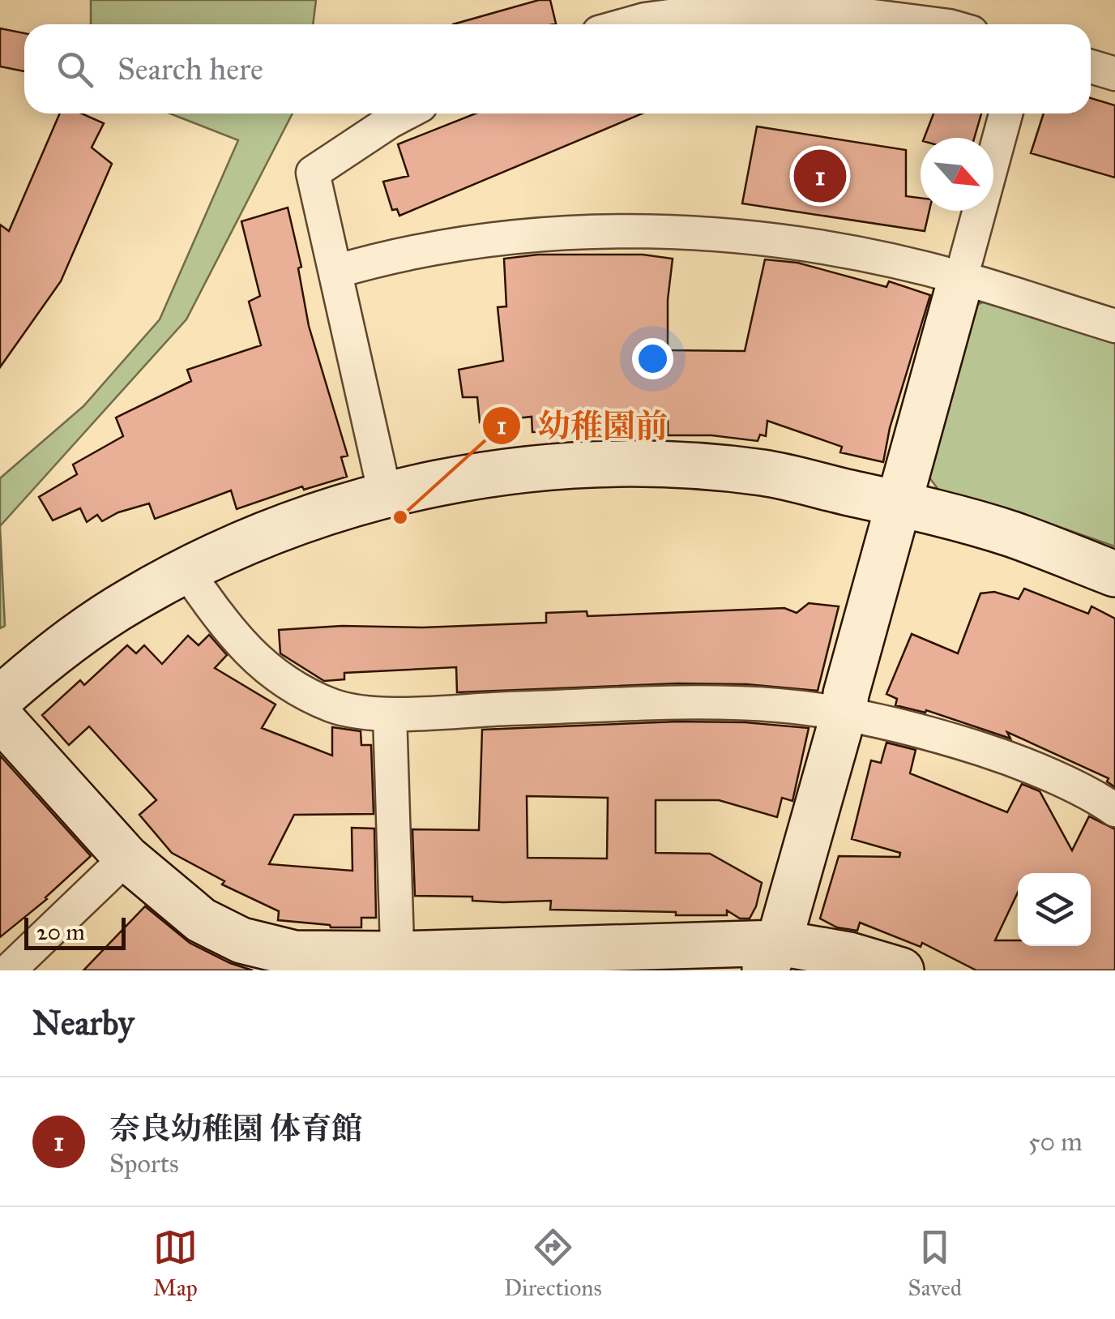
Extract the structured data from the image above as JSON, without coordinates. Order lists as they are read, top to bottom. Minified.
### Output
{"places":["幼稚園前"],"scale_bar":"20 m","north":"bottom right","page":{"search":"Search here","pins":"1","scale":"20 m","heading":"Nearby","list":[{"mark":"1","name":"奈良幼稚園 体育館","note":"Sports","value":"50 m"}],"nav":["Map","Directions","Saved"]}}
